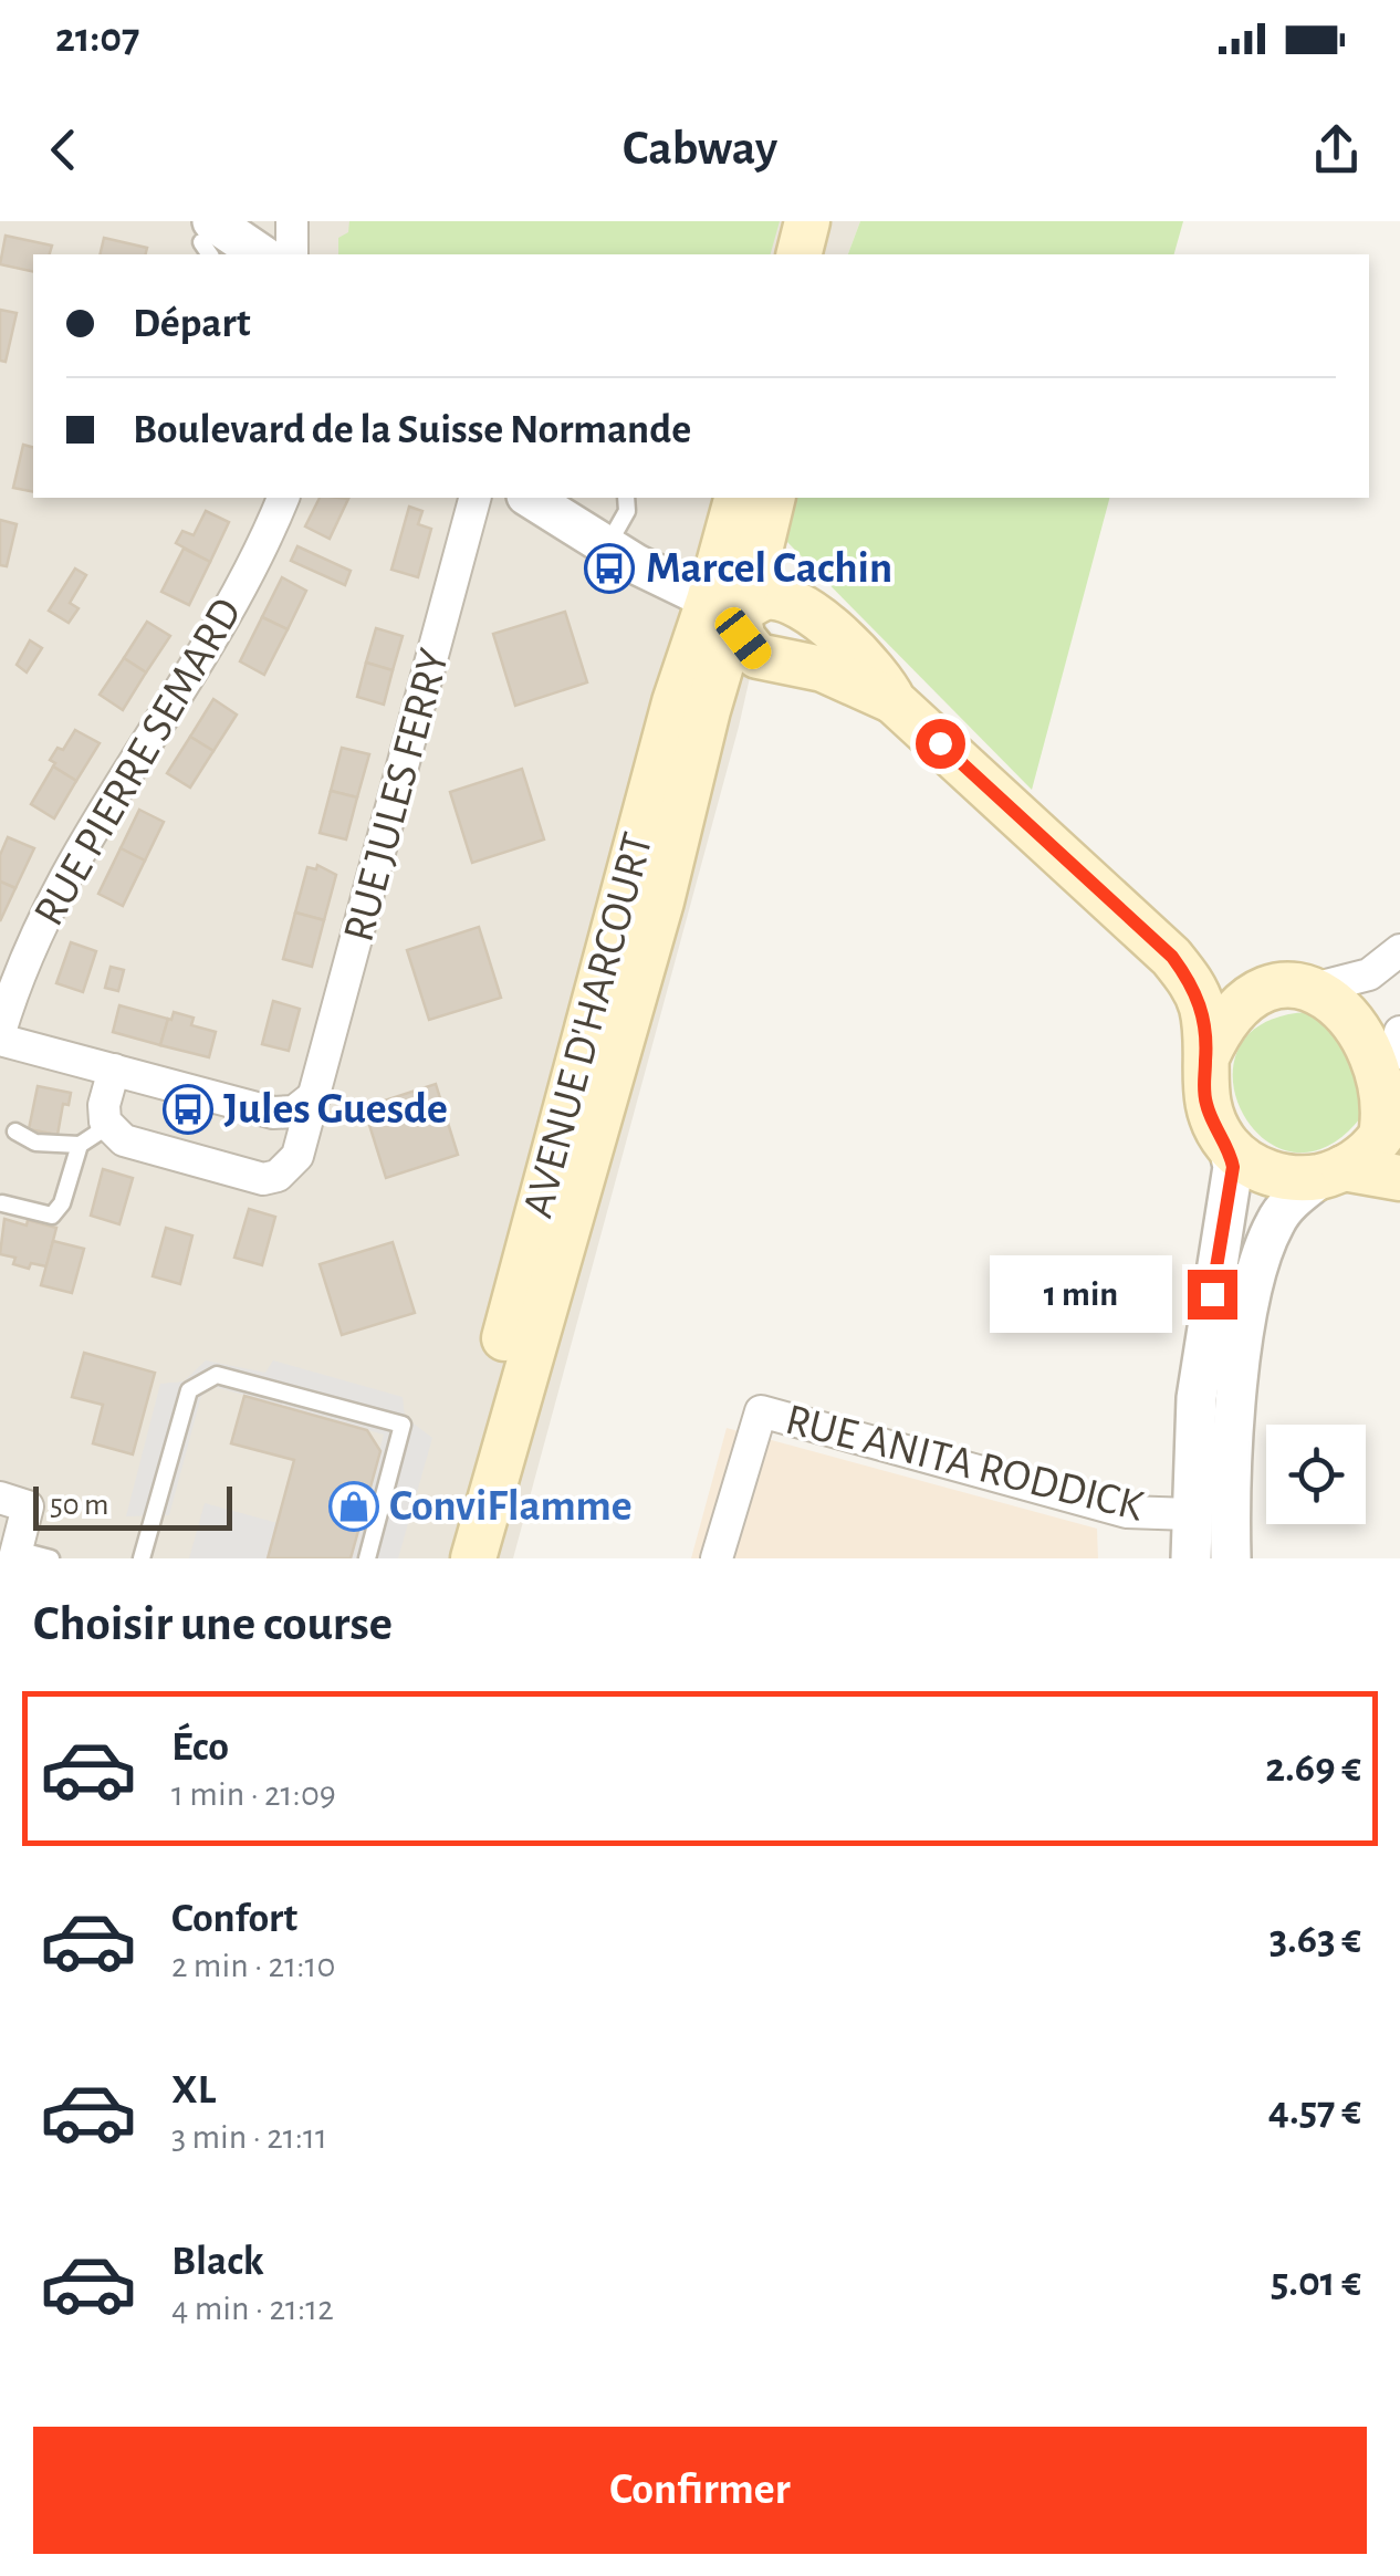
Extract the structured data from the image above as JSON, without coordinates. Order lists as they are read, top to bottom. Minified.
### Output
{"streets":{"main road":["AVENUE D'HARCOURT"],"street":["RUE PIERRE SEMARD","RUE JULES FERRY","RUE ANITA RODDICK"]},"places":{"bus stop":["Marcel Cachin","Jules Guesde"],"shop":["ConviFlamme"]},"scale_bar":"50 m","page":{"status":"21:07","header":"Cabway","banner":["Départ","Boulevard de la Suisse Normande"],"bubble":"1 min","scale":"50 m","heading":"Choisir une course","list":[{"name":"Éco","note":"1 min · 21:09","value":"2.69 €"},{"name":"Confort","note":"2 min · 21:10","value":"3.63 €"},{"name":"XL","note":"3 min · 21:11","value":"4.57 €"},{"name":"Black","note":"4 min · 21:12","value":"5.01 €"}],"buttons":"Confirmer"}}
